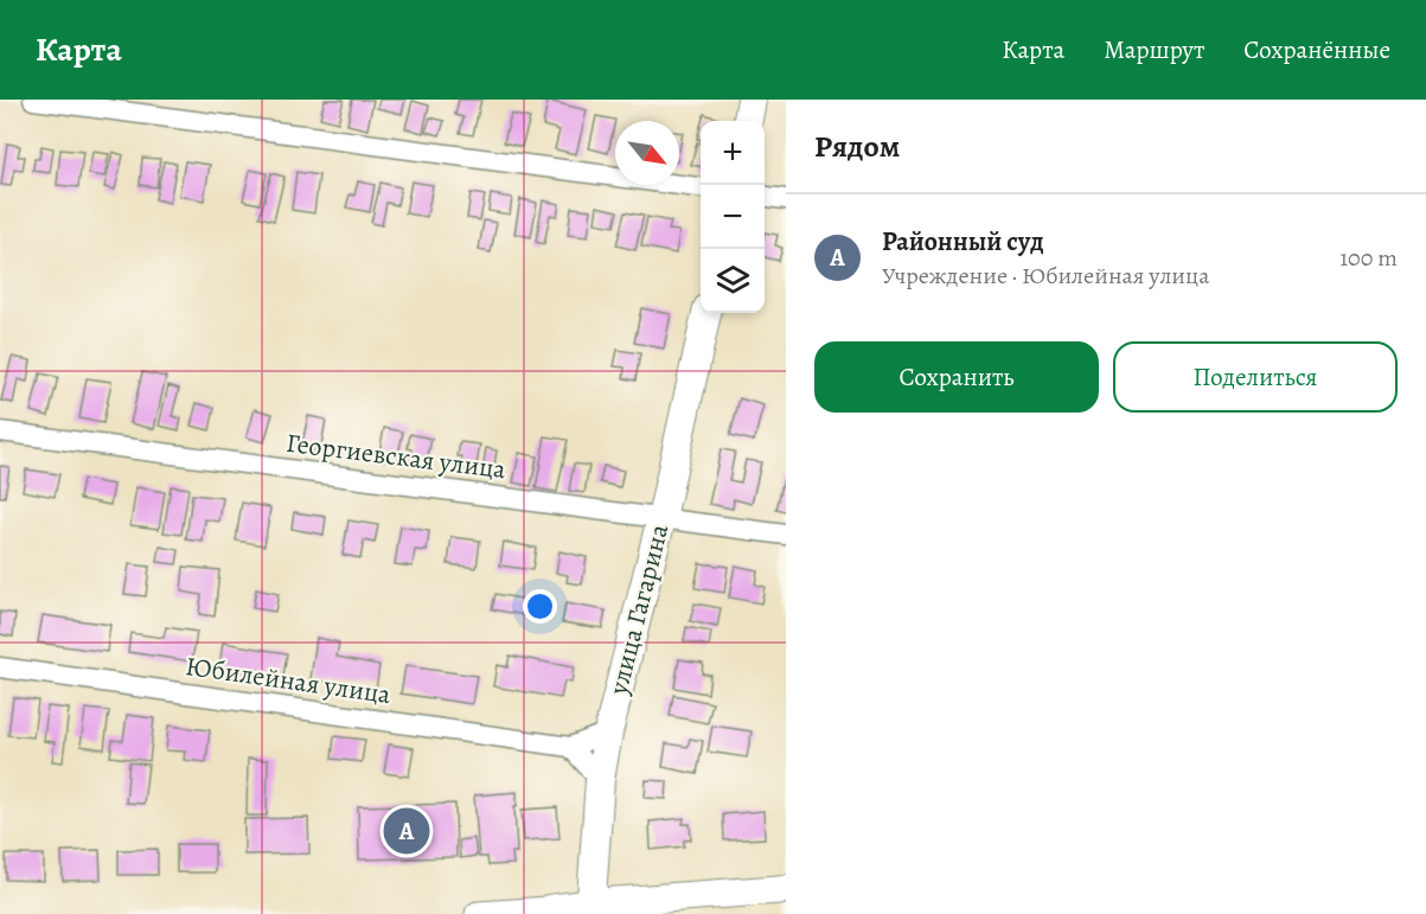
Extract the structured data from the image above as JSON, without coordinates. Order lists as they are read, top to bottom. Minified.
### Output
{"streets":{"main road":["улица Гагарина"],"street":["Георгиевская улица","Юбилейная улица"]},"crossings":[["Георгиевская улица","улица Гагарина"],["улица Гагарина","Юбилейная улица"]],"north":"bottom right","page":{"header":"Карта","nav":["Карта","Маршрут","Сохранённые"],"heading":"Рядом","map_buttons":["+","−"],"list":[{"mark":"A","name":"Районный суд","note":"Учреждение · Юбилейная улица","value":"100 m"}],"buttons":["Сохранить","Поделиться"],"pins":"A"}}
